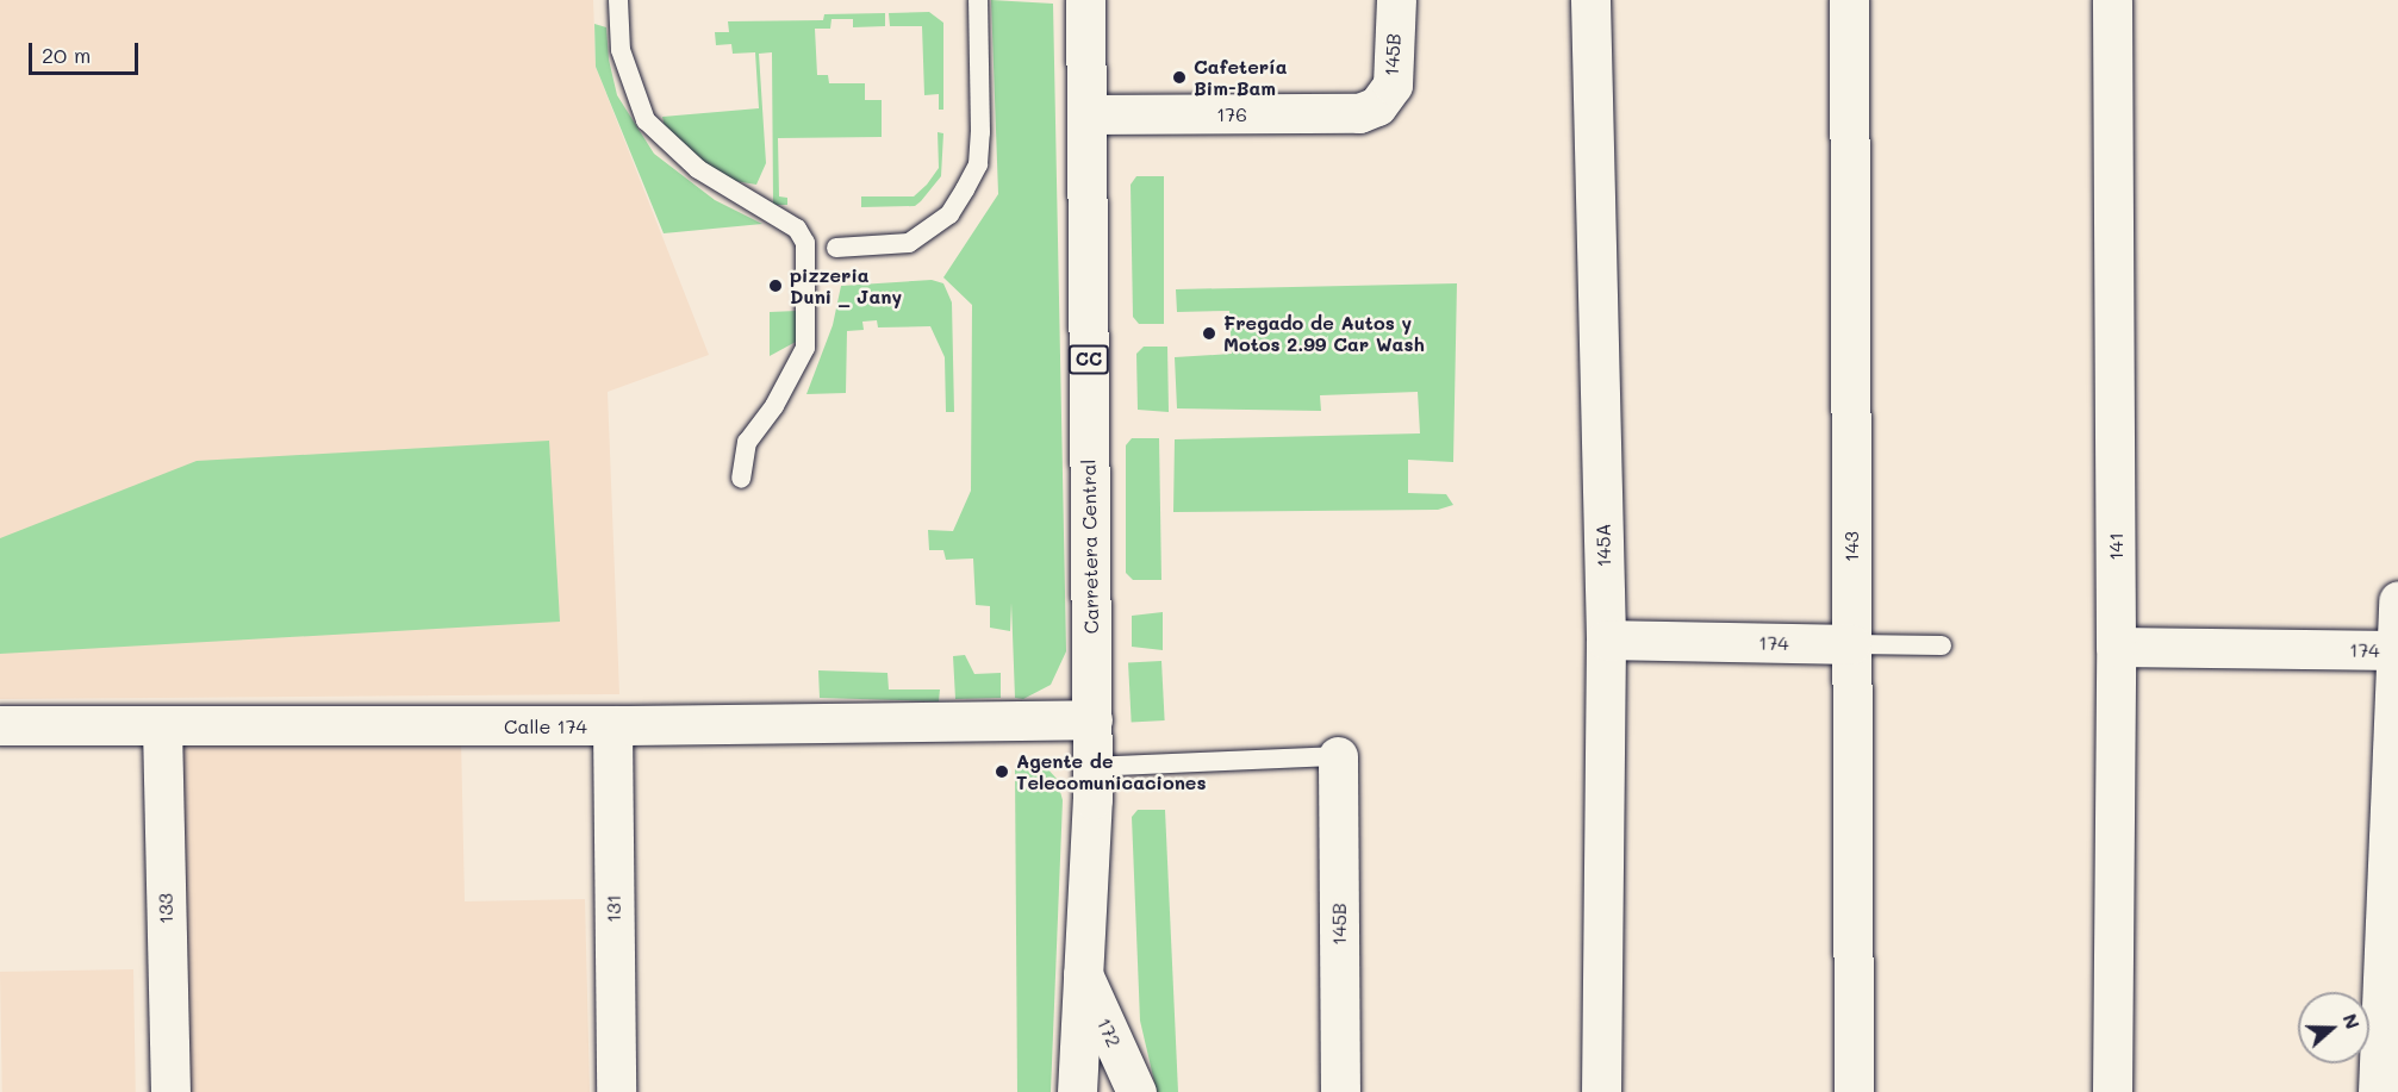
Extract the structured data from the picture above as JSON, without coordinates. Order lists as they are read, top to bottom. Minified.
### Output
{"streets":{"street":["145B","176","CC","145A","Carretera Central","143","141","174","Calle 174","133","131","172"]},"crossings":[["145B","176"],["176","Carretera Central"],["145A","174"],["Carretera Central","Calle 174"],["Carretera Central","172"],["143","174"],["141","174"],["Calle 174","133"],["Calle 174","131"]],"places":["Cafetería Bim-Bam","pizzeria Duni _ Jany","Fregado de Autos y Motos 2.99 Car Wash","Agente de Telecomunicaciones"],"scale_bar":"20 m","north":"right"}
